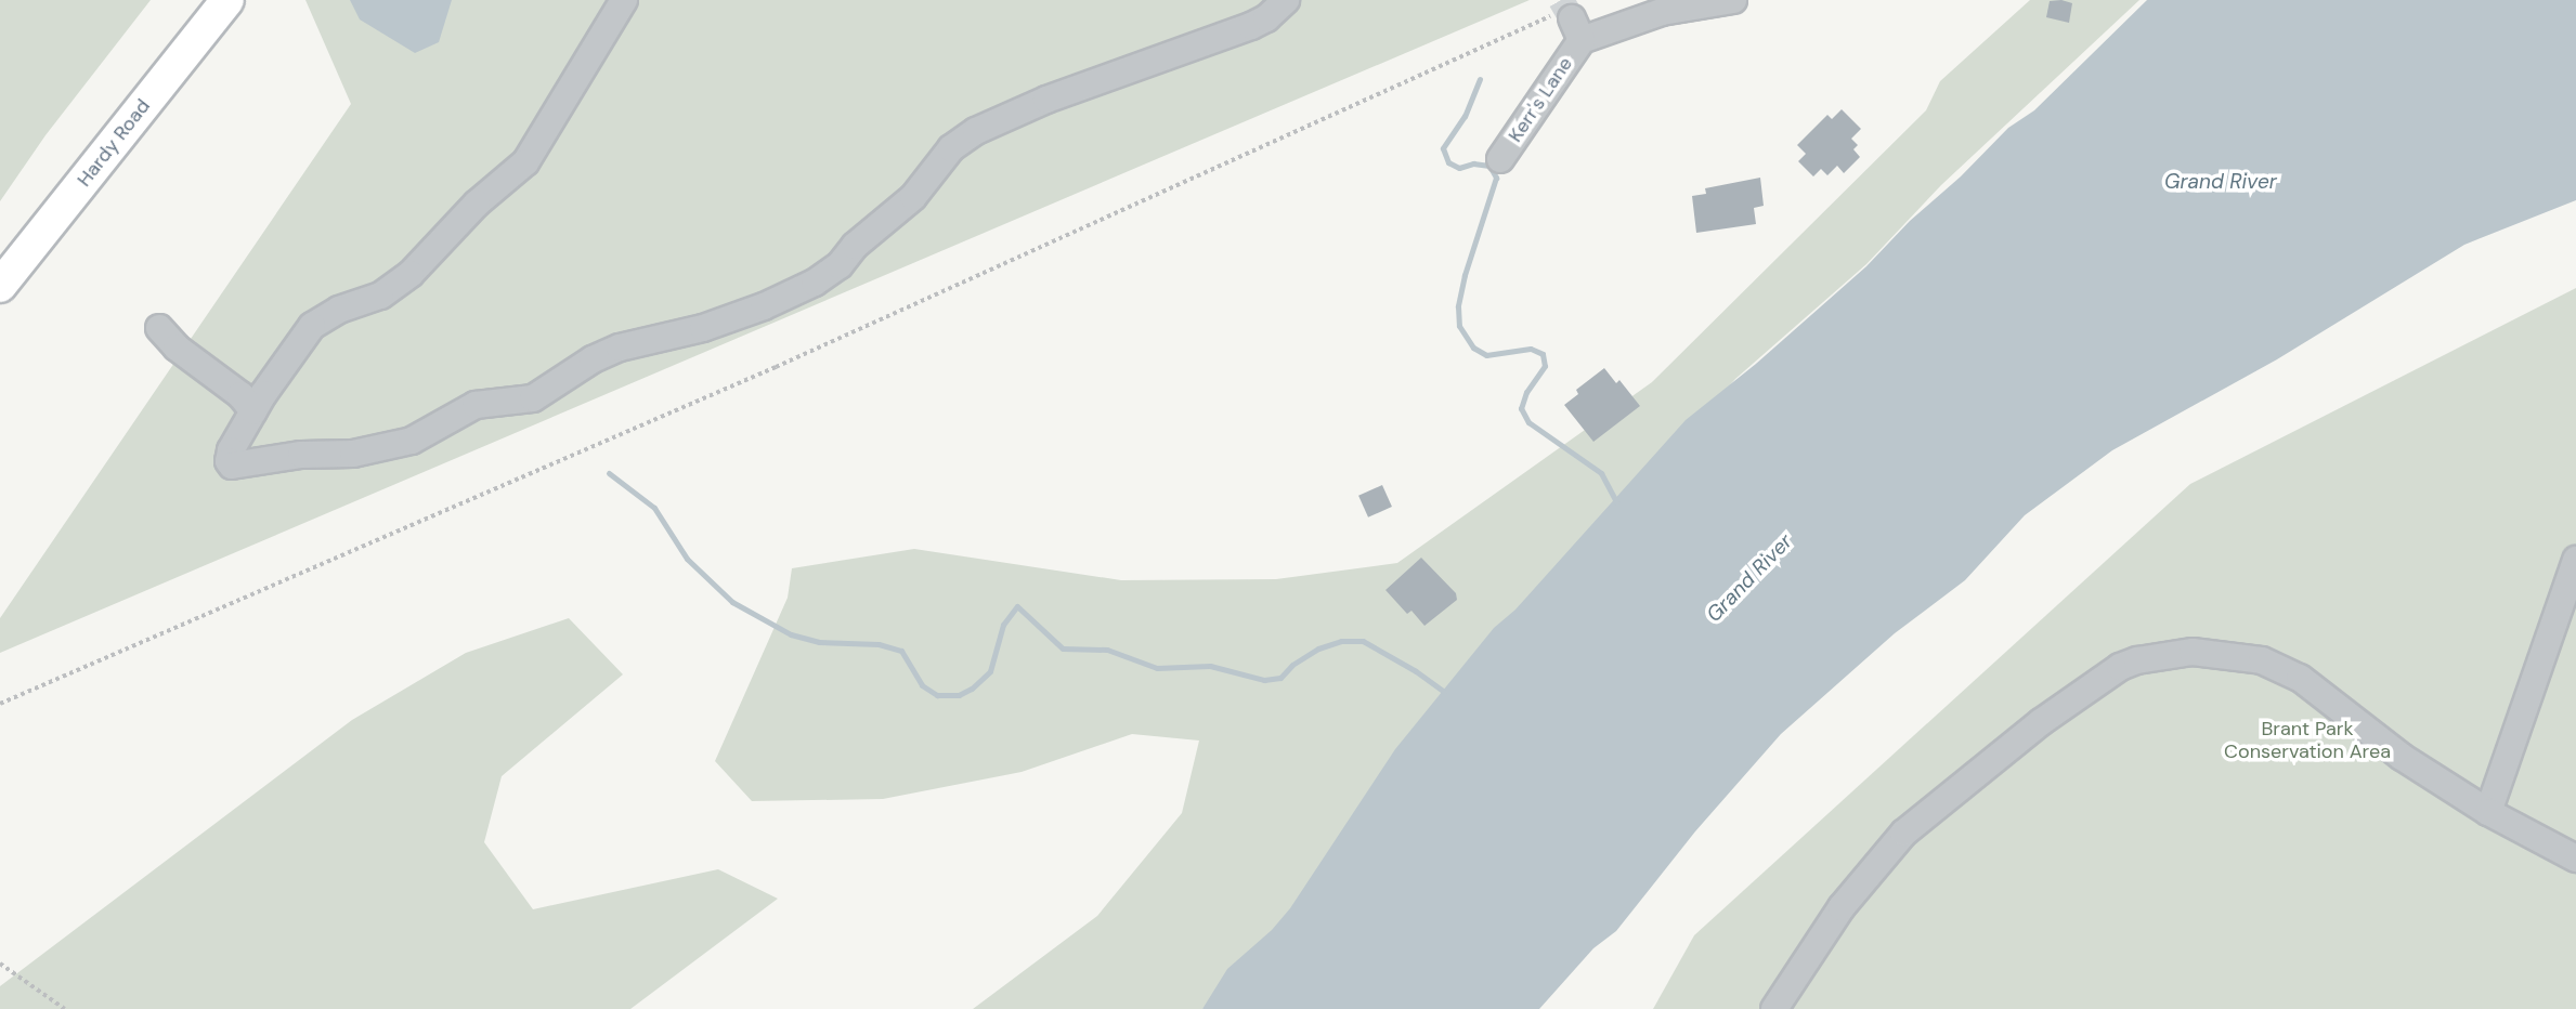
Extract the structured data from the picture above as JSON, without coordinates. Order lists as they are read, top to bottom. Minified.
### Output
{"streets":{"main road":["Hardy Road"],"street":["Kerr's Lane"]},"water":["Grand River"],"parks":["Brant Park Conservation Area"]}
